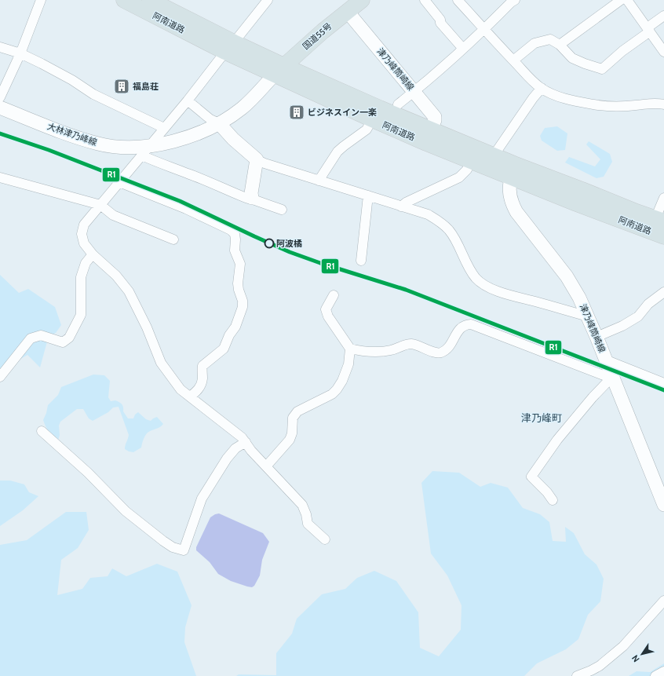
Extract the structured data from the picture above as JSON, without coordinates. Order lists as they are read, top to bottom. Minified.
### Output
{"streets":{"highway":["阿南道路","国道55号"],"main road":["津乃峰筒崎線","大林津乃峰線"]},"crossings":[["阿南道路","国道55号"],["阿南道路","津乃峰筒崎線"],["阿南道路","大林津乃峰線"],["国道55号","津乃峰筒崎線"],["国道55号","大林津乃峰線"]],"districts":["津乃峰町"],"places":{"building":["福島荘","ビジネスイン一楽"],"other":["阿波橘"]},"lines":["transit line R1"],"north":"bottom left"}
